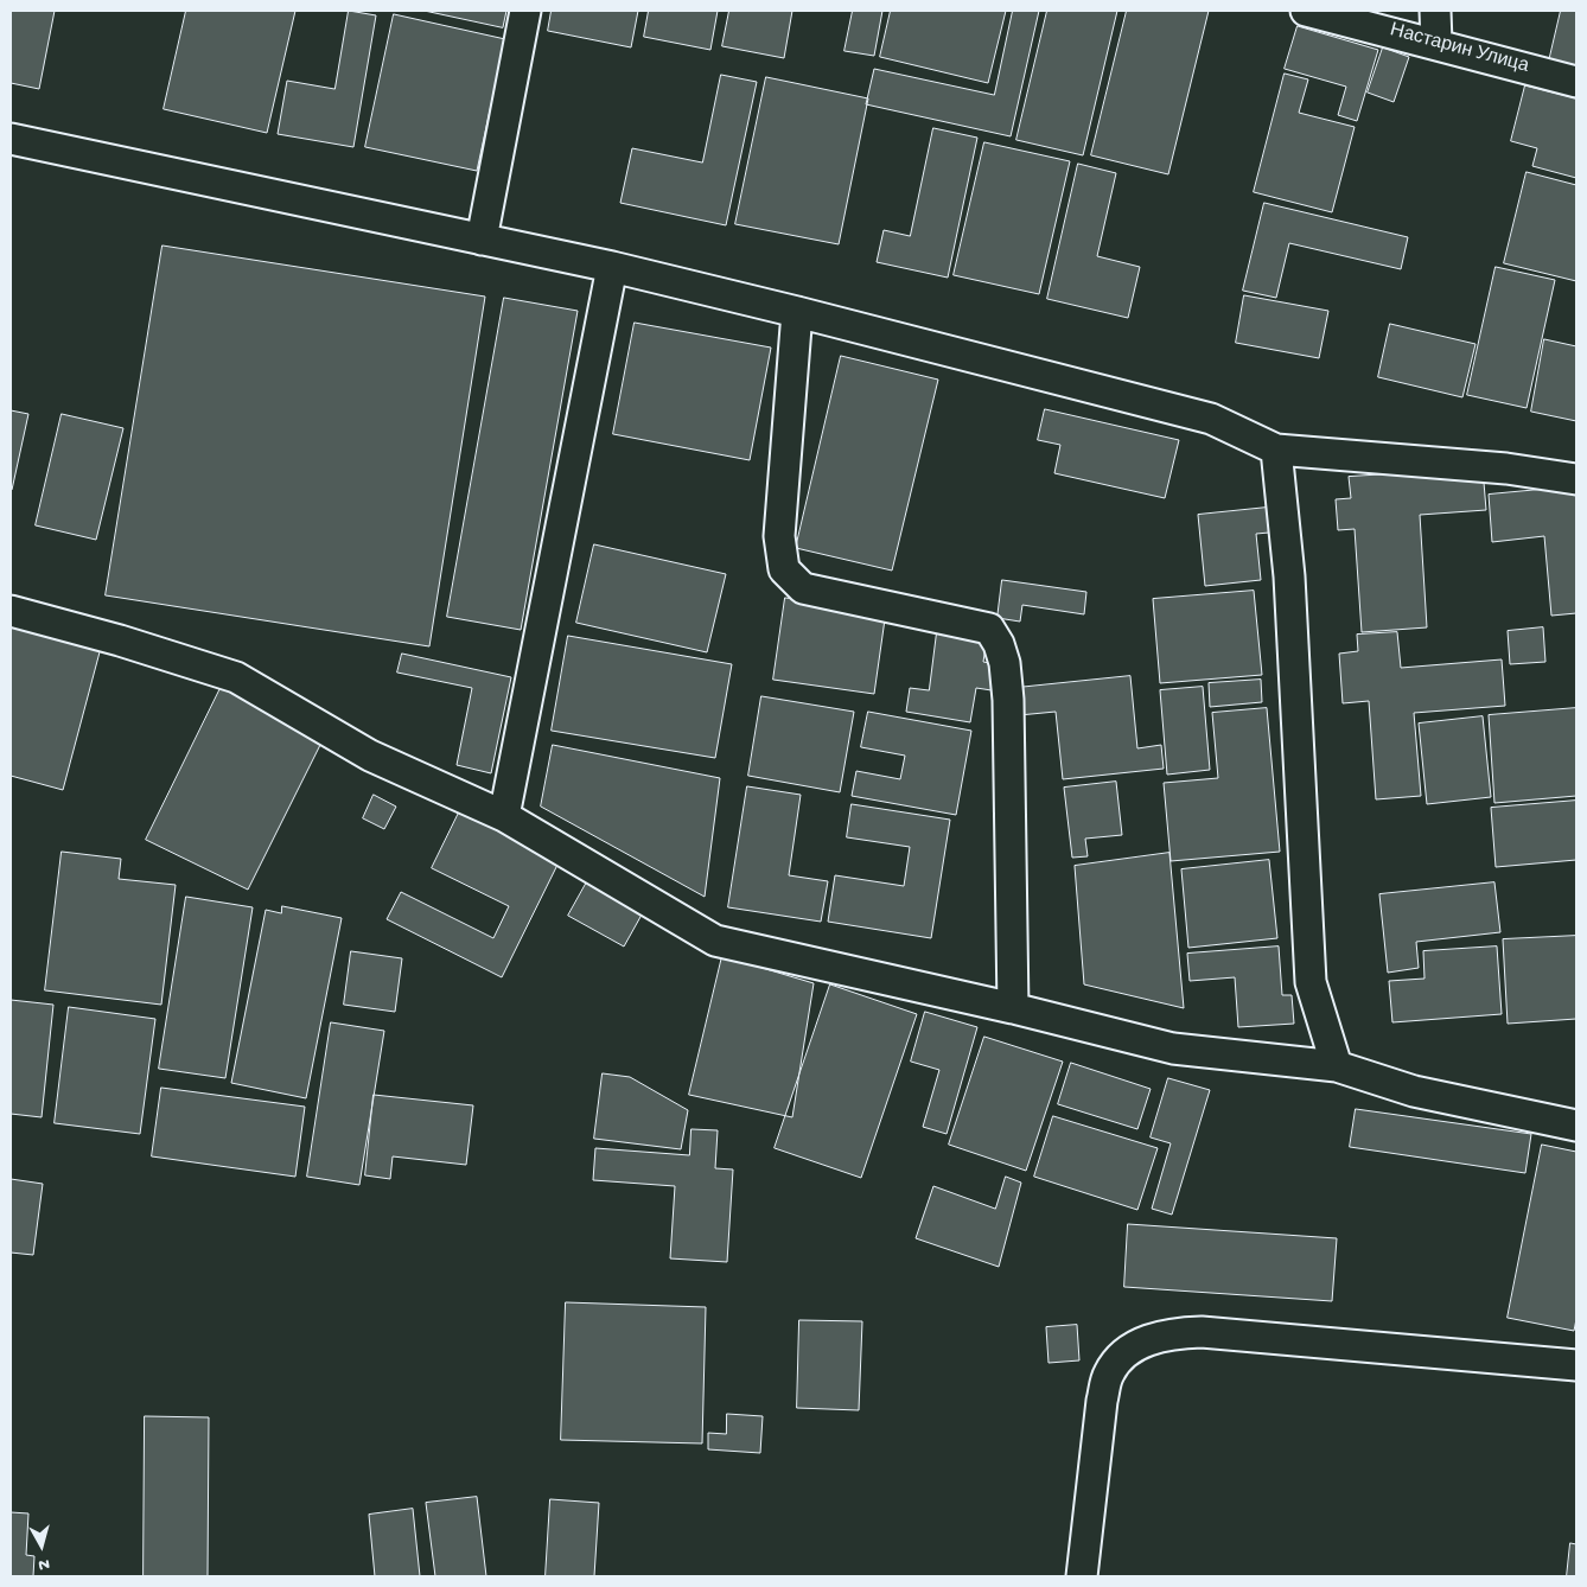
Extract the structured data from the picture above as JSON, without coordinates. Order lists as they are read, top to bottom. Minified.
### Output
{"streets":{"street":["Настарин Улица"]},"north":"bottom"}
